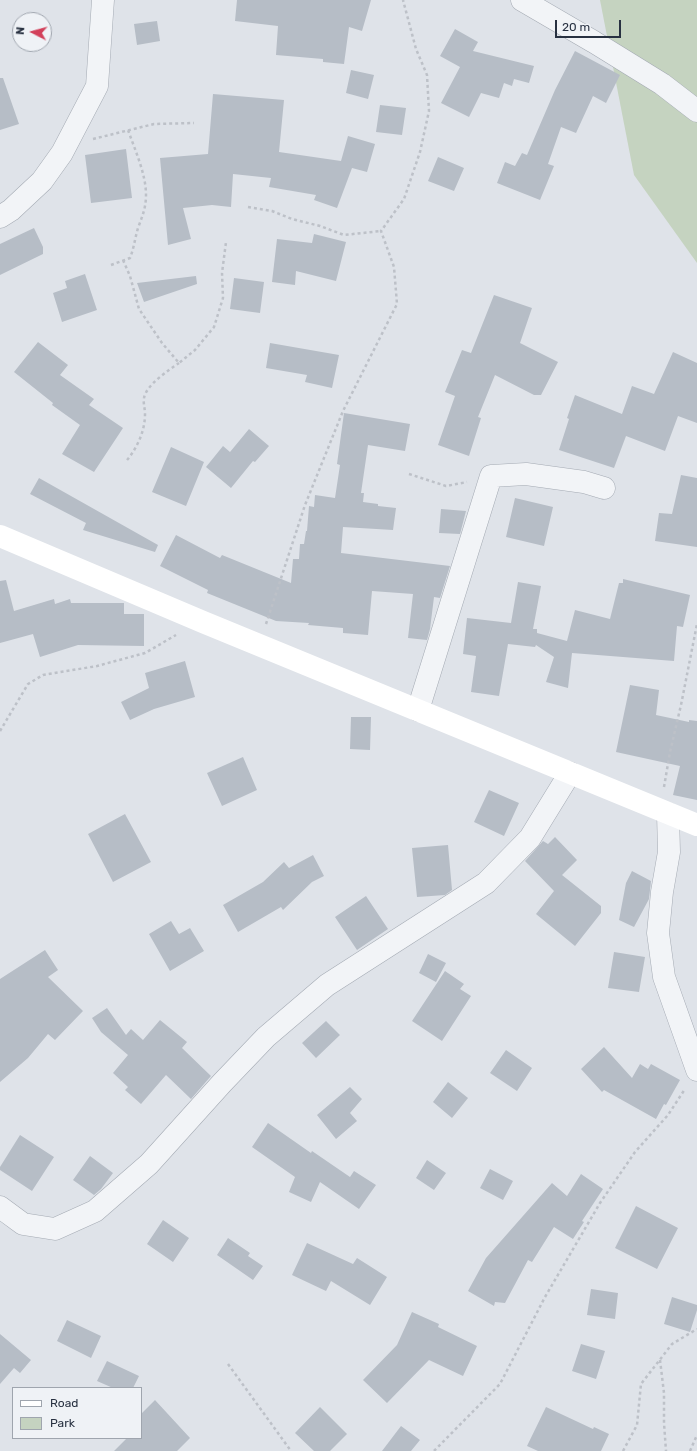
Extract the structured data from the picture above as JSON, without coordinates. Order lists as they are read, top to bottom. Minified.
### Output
{"legend":["Road","Park"],"scale_bar":"20 m","north":"left"}
